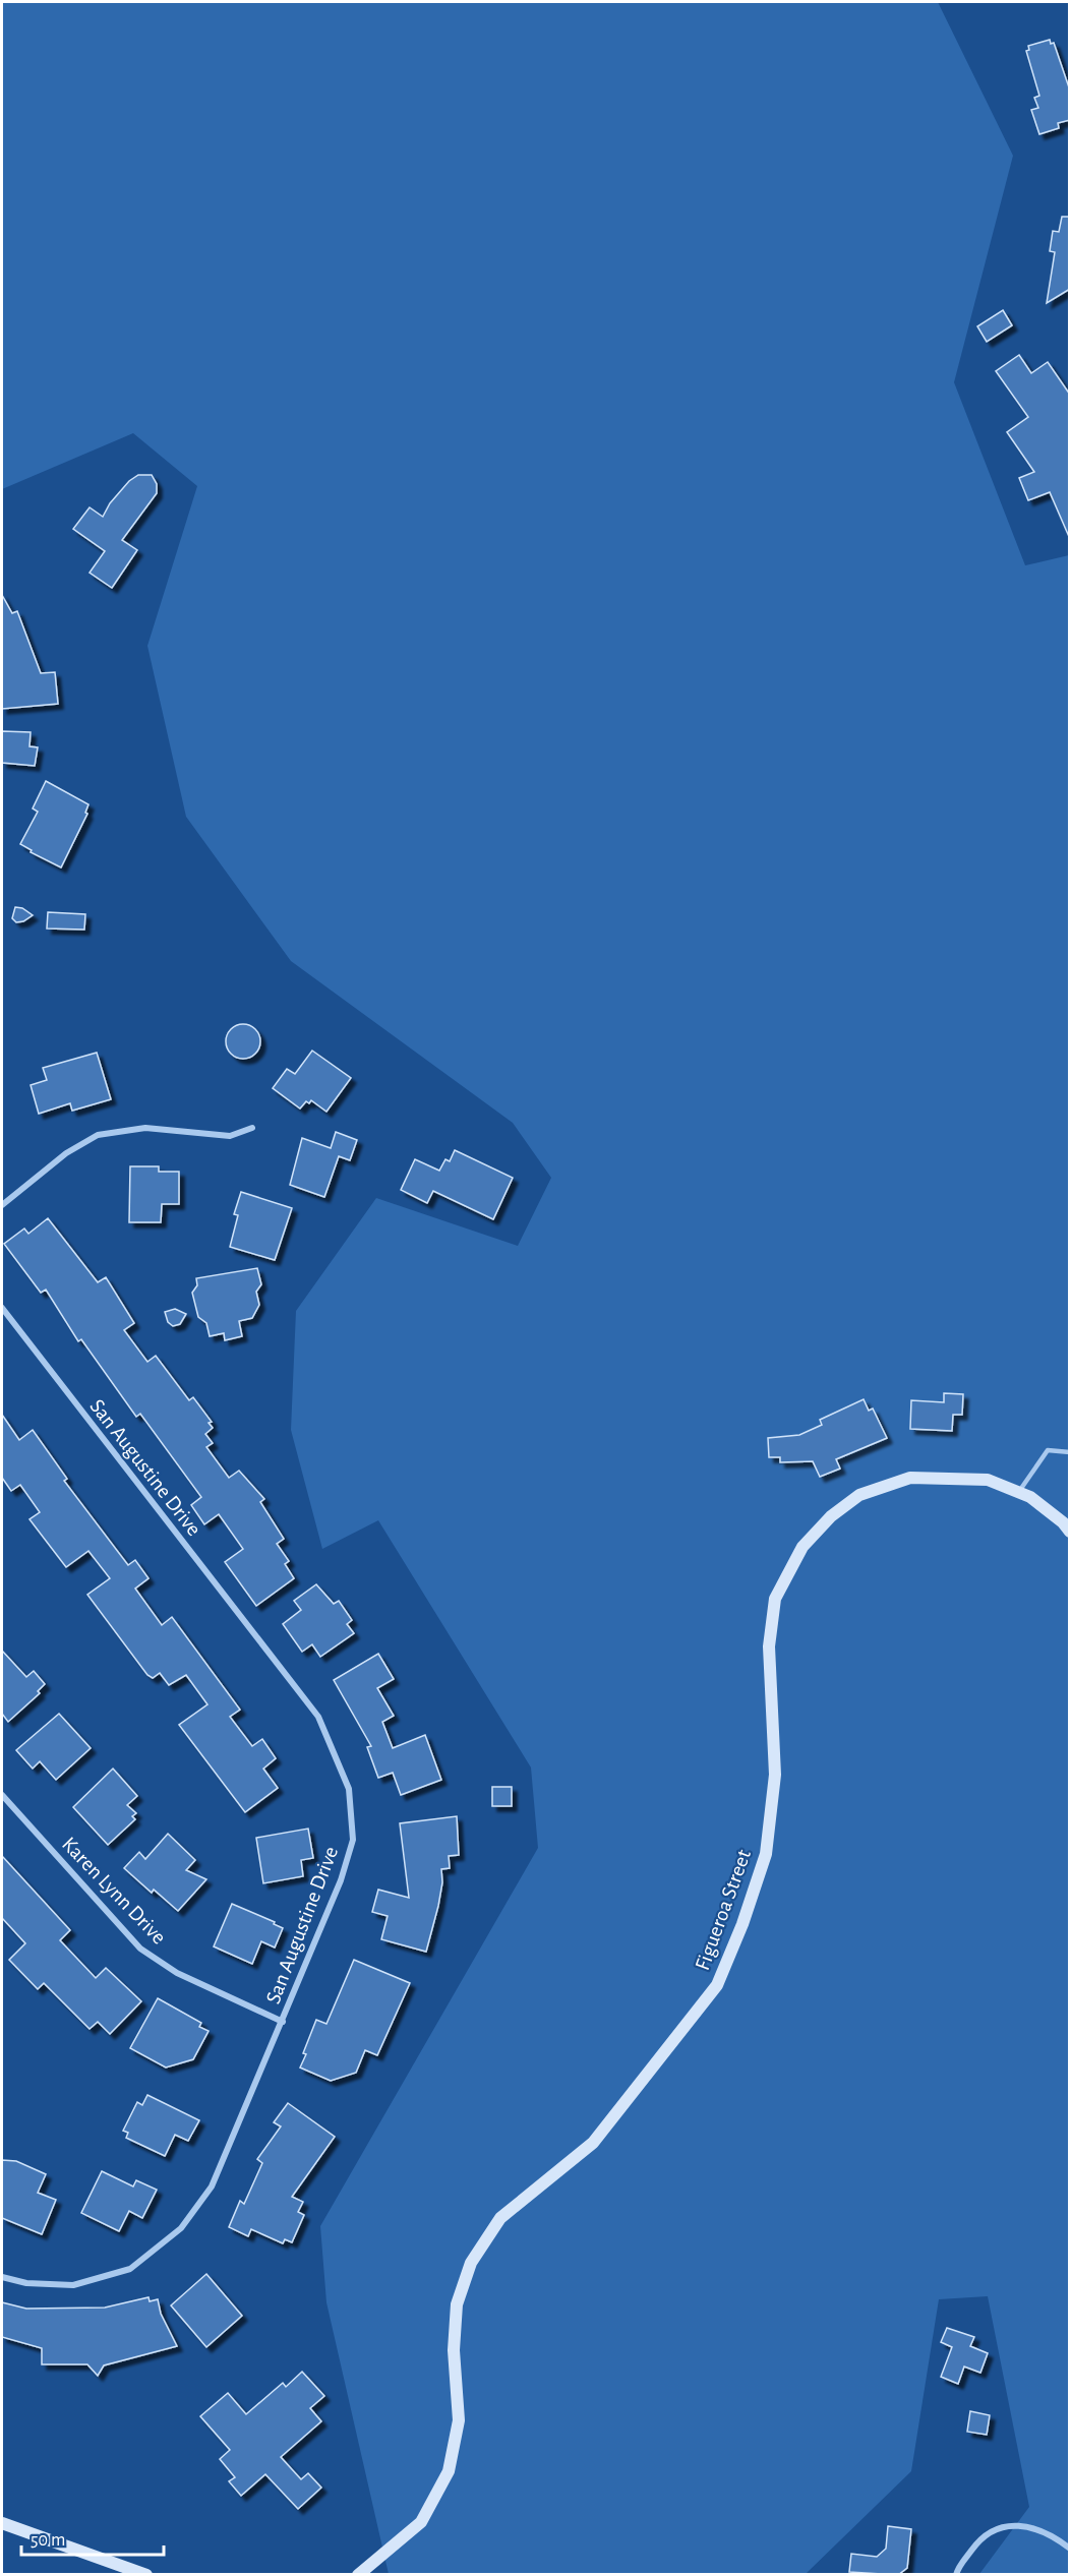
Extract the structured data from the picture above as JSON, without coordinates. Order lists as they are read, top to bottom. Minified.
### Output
{"streets":{"street":["San Augustine Drive","Karen Lynn Drive","Figueroa Street"]},"crossings":[["San Augustine Drive","Karen Lynn Drive"]],"scale_bar":"50 m"}
